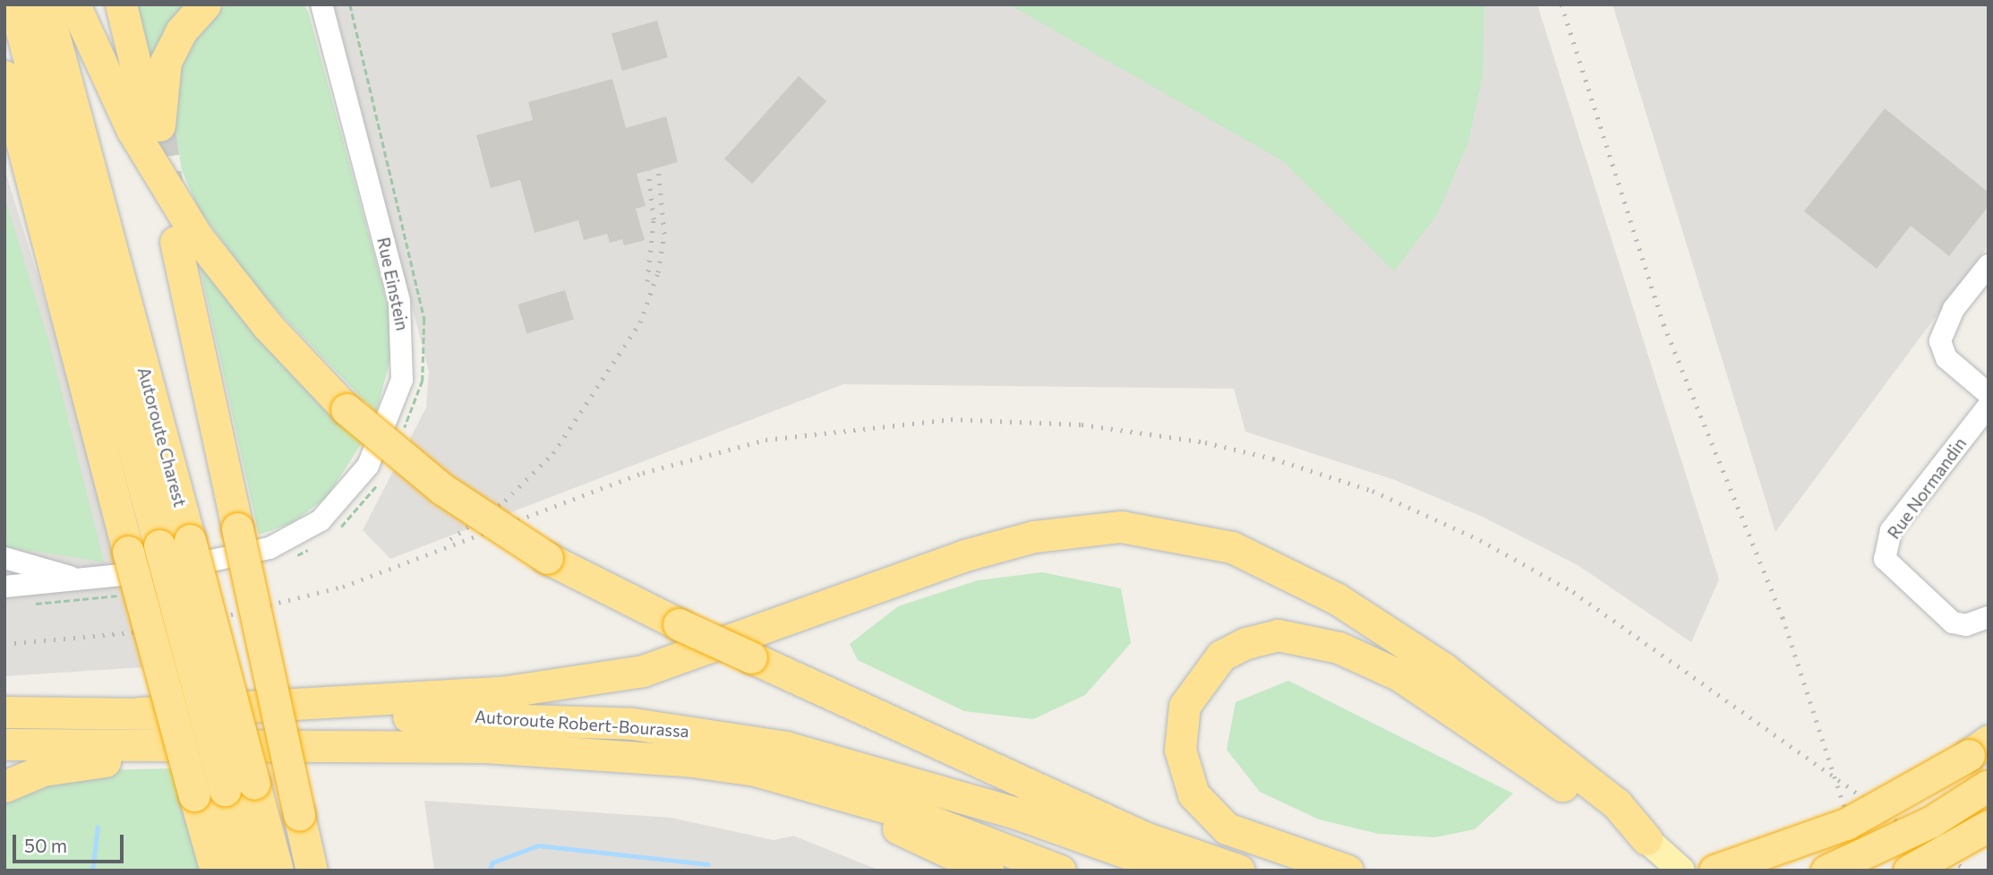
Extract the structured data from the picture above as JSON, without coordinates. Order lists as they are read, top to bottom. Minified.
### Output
{"streets":{"highway":["Autoroute Charest","Autoroute Robert-Bourassa"],"street":["Rue Einstein","Rue Normandin"]},"scale_bar":"50 m"}
